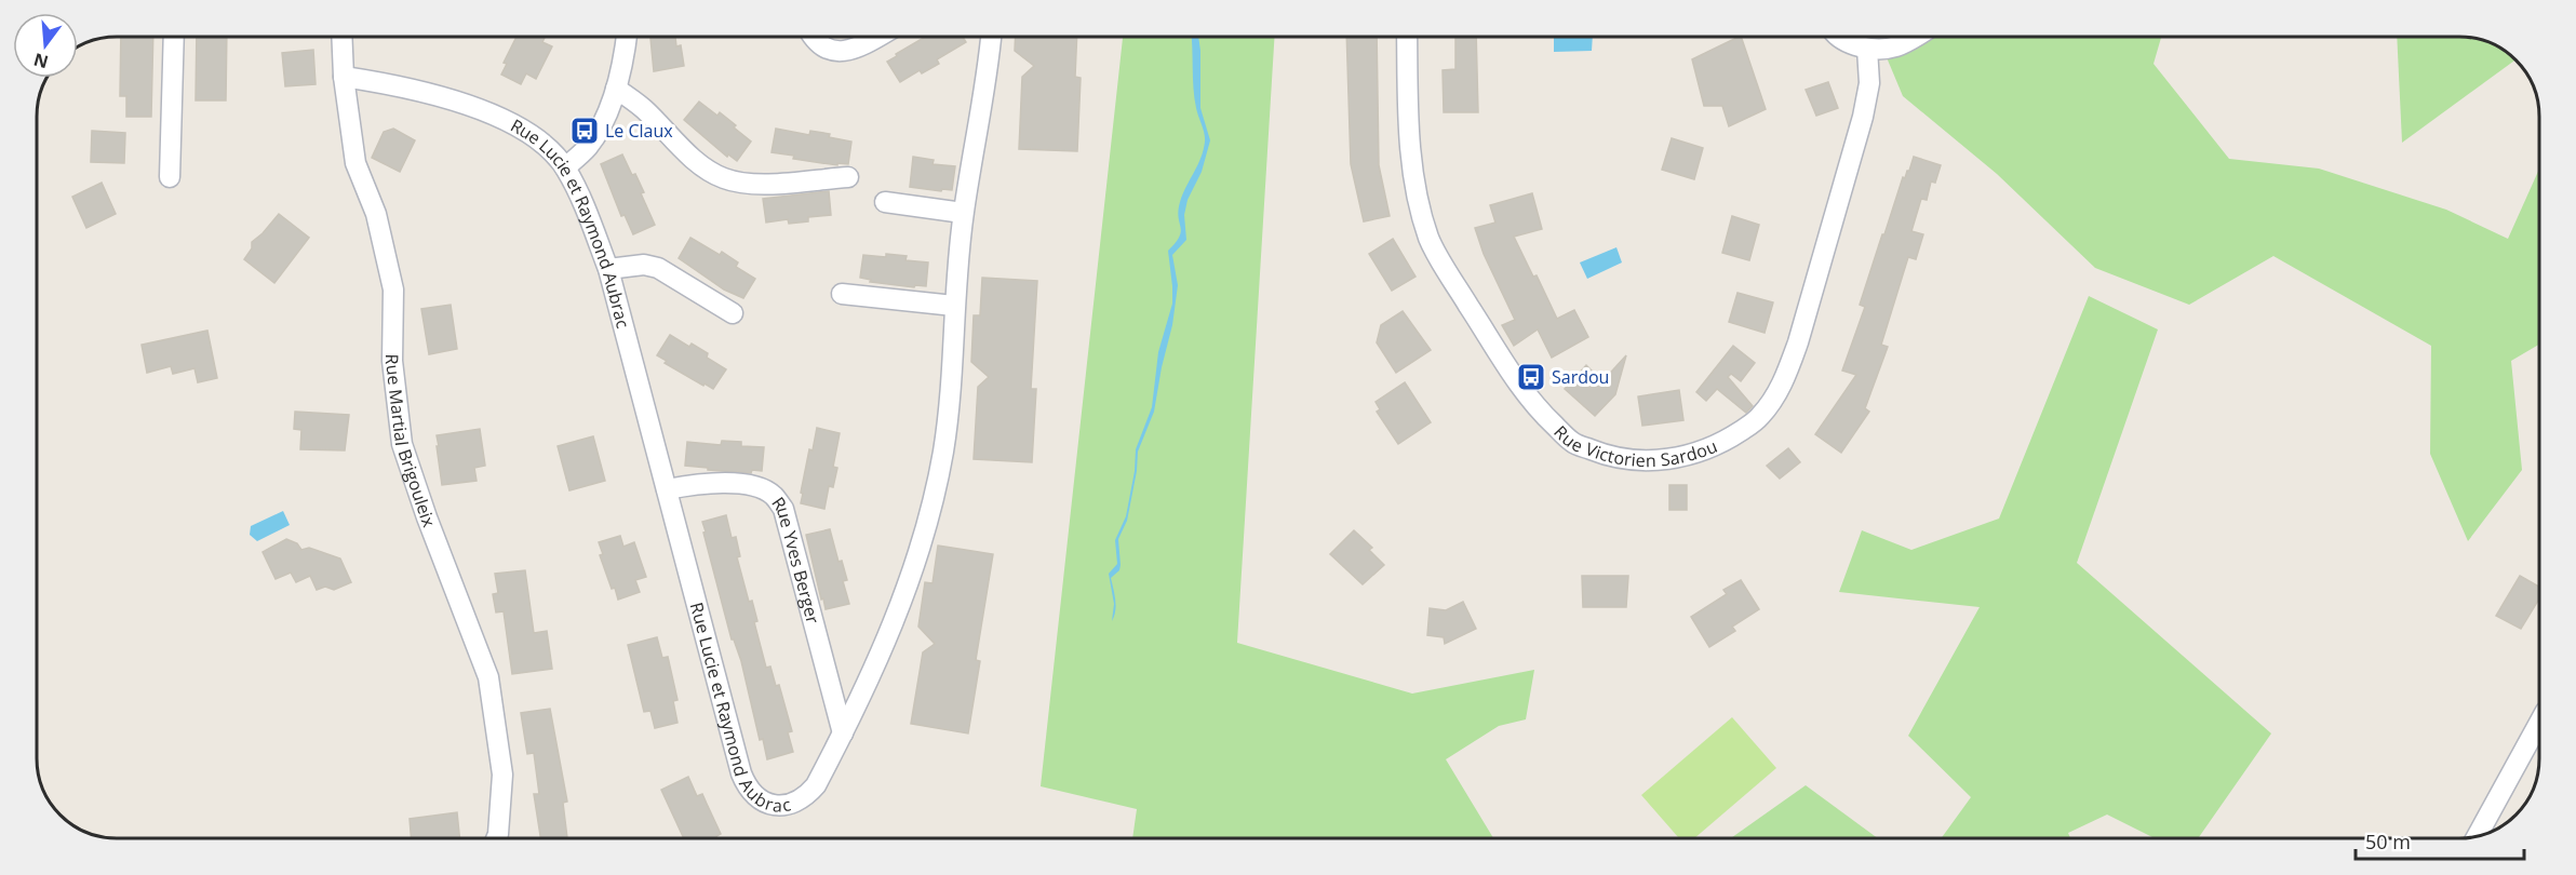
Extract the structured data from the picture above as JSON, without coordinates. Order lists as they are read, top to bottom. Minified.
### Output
{"streets":{"street":["Rue Lucie et Raymond Aubrac","Rue Victorien Sardou","Rue Martial Brigouleix","Rue Yves Berger"]},"crossings":[["Rue Lucie et Raymond Aubrac","Rue Martial Brigouleix"],["Rue Lucie et Raymond Aubrac","Rue Yves Berger"]],"places":{"bus stop":["Le Claux","Sardou"]},"scale_bar":"50 m","north":"bottom"}
